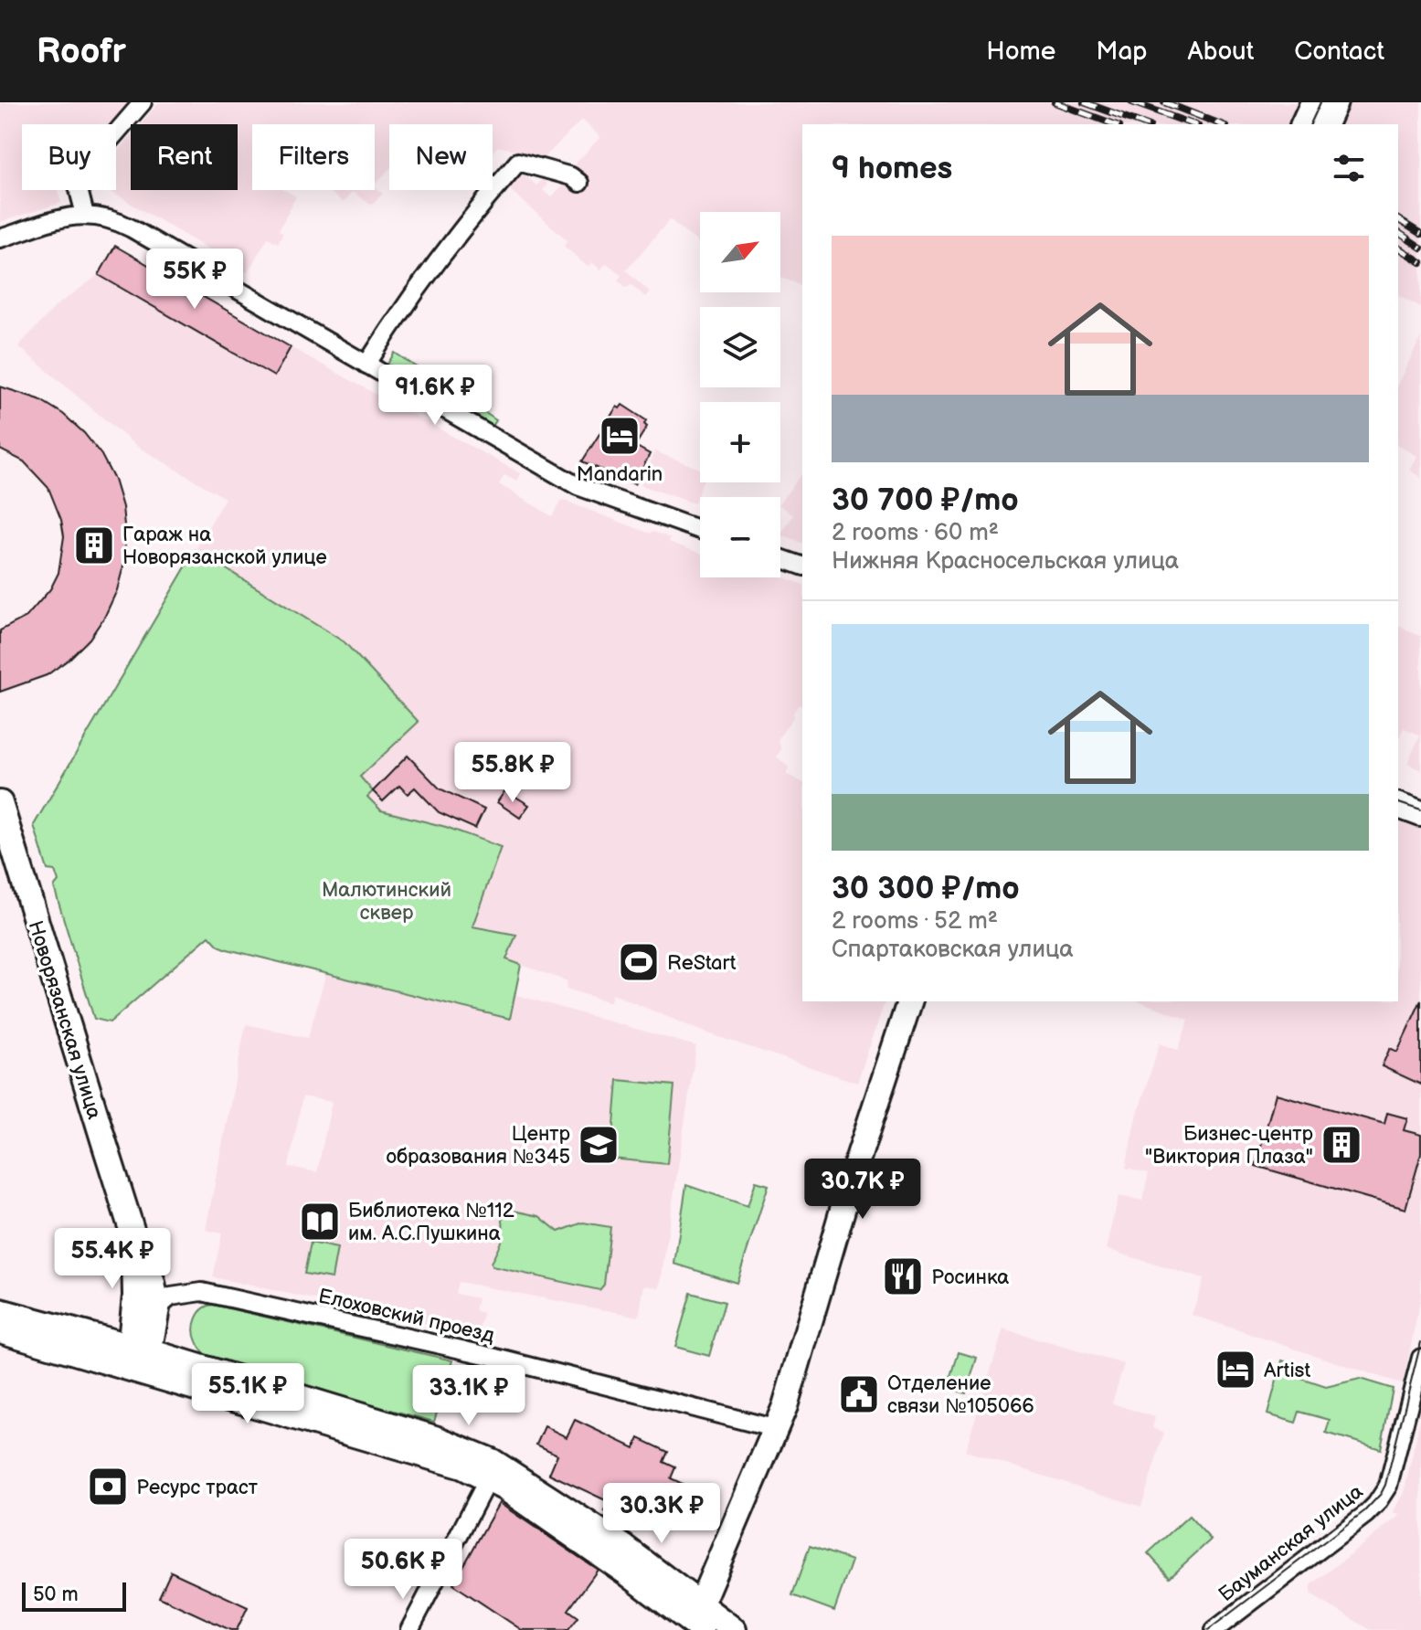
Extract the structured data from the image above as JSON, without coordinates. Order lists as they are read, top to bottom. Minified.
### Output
{"streets":{"street":["Новорязанская улица","Елоховский проезд","Бауманская улица"]},"crossings":[["Новорязанская улица","Елоховский проезд"]],"parks":["Малютинский сквер"],"places":{"hotel":["Mandarin","Artist"],"building":["Гараж на Новорязанской улице","Бизнес-центр \"Виктория Плаза\""],"sports":["ReStart"],"school or university":["Центр образования №345"],"library":["Библиотека №112 им. А.С.Пушкина"],"restaurant":["Росинка"],"public building":["Отделение связи №105066"],"bank":["Ресурс траст"]},"scale_bar":"50 m","north":"top right","page":{"header":"Roofr","nav":["Home","Map","About","Contact"],"chip":["Buy","Rent","Filters","New"],"heading":"9 homes","map_buttons":["+","−"],"list":[{"name":"30 700 ₽/mo","note":"2 rooms · 60 m² · Нижняя Красносельская улица"},{"name":"30 300 ₽/mo","note":"2 rooms · 52 m² · Спартаковская улица"}],"price":["55K ₽","91.6K ₽","55.8K ₽","30.7K ₽","55.4K ₽","55.1K ₽","33.1K ₽","30.3K ₽","50.6K ₽"],"scale":"50 m"}}
